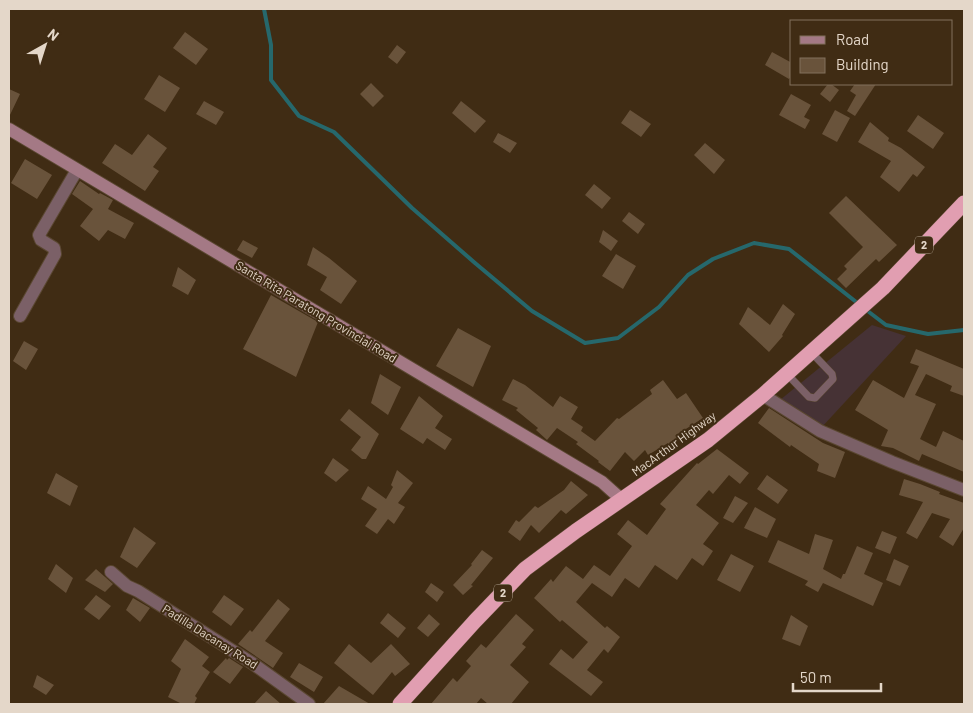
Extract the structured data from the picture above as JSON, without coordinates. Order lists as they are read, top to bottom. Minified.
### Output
{"streets":{"highway":["2","MacArthur Highway"],"street":["Santa Rita Paratong Provincial Road","Padilla Dacanay Road"]},"crossings":[["Santa Rita Paratong Provincial Road","MacArthur Highway"]],"legend":["Road","Building"],"scale_bar":"50 m","north":"top right"}
